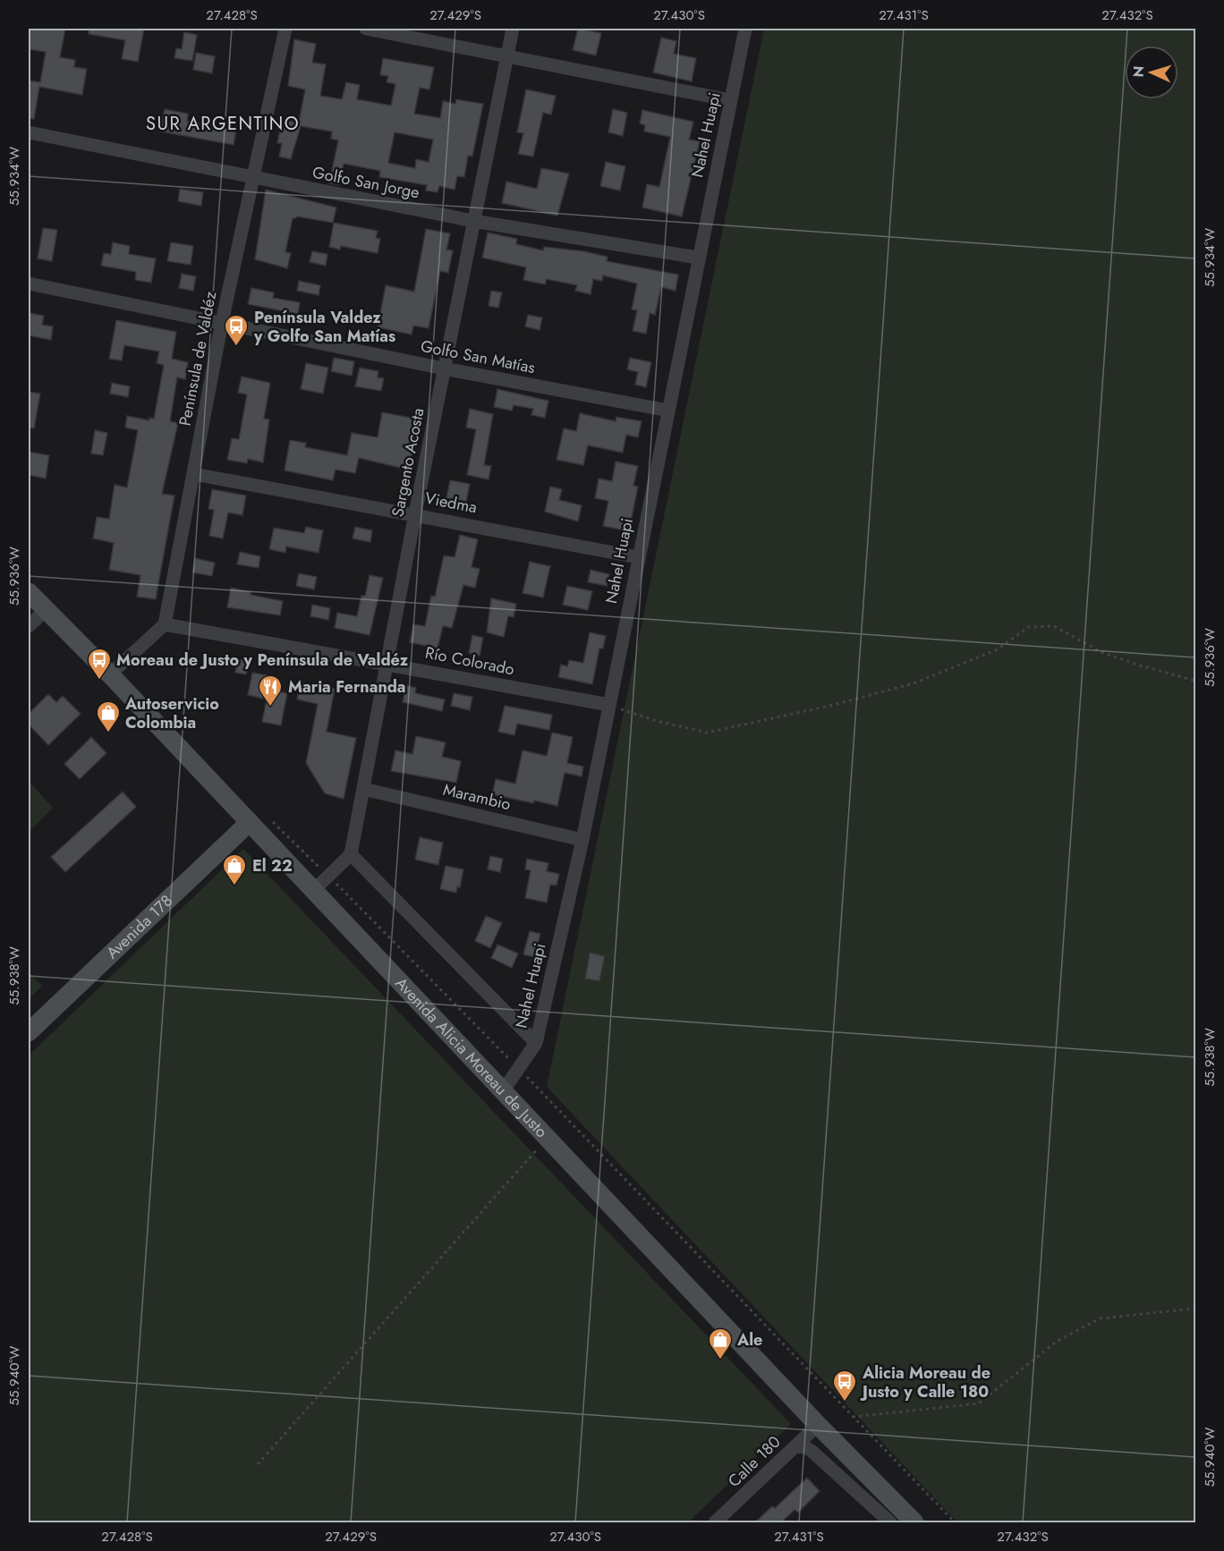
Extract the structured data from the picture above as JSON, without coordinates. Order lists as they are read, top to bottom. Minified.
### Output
{"streets":{"main road":["Avenida 178","Avenida Alicia Moreau de Justo"],"street":["Nahel Huapi","Golfo San Jorge","Golfo San Matías","Península de Valdéz","Sargento Acosta","Viedma","Río Colorado","Marambio","Calle 180"]},"crossings":[["Nahel Huapi","Golfo San Jorge"],["Nahel Huapi","Golfo San Matías"],["Nahel Huapi","Viedma"],["Nahel Huapi","Río Colorado"],["Nahel Huapi","Marambio"],["Nahel Huapi","Avenida Alicia Moreau de Justo"],["Golfo San Jorge","Península de Valdéz"],["Golfo San Jorge","Sargento Acosta"],["Golfo San Matías","Península de Valdéz"],["Golfo San Matías","Sargento Acosta"],["Península de Valdéz","Viedma"],["Península de Valdéz","Río Colorado"],["Sargento Acosta","Viedma"],["Sargento Acosta","Río Colorado"],["Sargento Acosta","Marambio"],["Avenida 178","Avenida Alicia Moreau de Justo"],["Avenida Alicia Moreau de Justo","Calle 180"]],"districts":["SUR ARGENTINO"],"places":{"bus stop":["Península Valdez y Golfo San Matías","Moreau de Justo y Península de Valdéz","Alicia Moreau de Justo y Calle 180"],"restaurant":["Maria Fernanda"],"shop":["Autoservicio Colombia","El 22","Ale"]},"north":"left","coordinates":["27.428°S","27.429°S","27.430°S","27.431°S","27.432°S","55.934°W","55.936°W","55.938°W","55.940°W"]}
